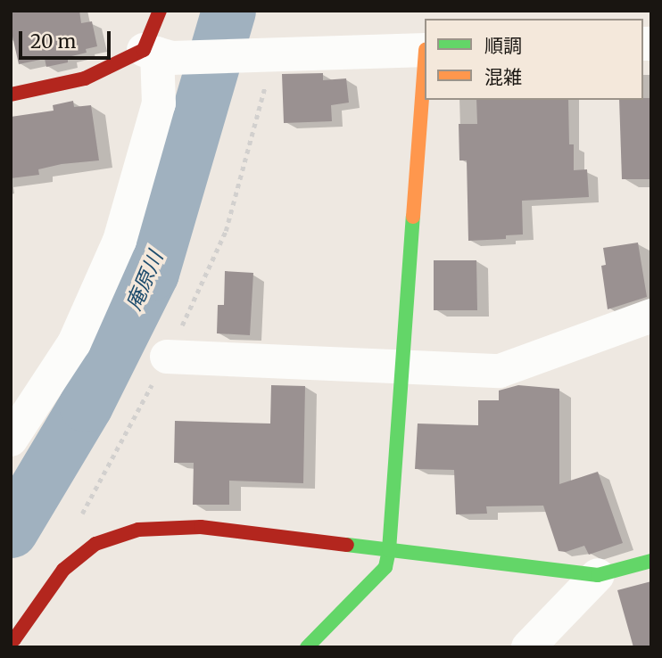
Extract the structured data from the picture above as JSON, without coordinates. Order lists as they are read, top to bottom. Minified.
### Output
{"water":["庵原川"],"legend":["順調","混雑"],"scale_bar":"20 m"}
